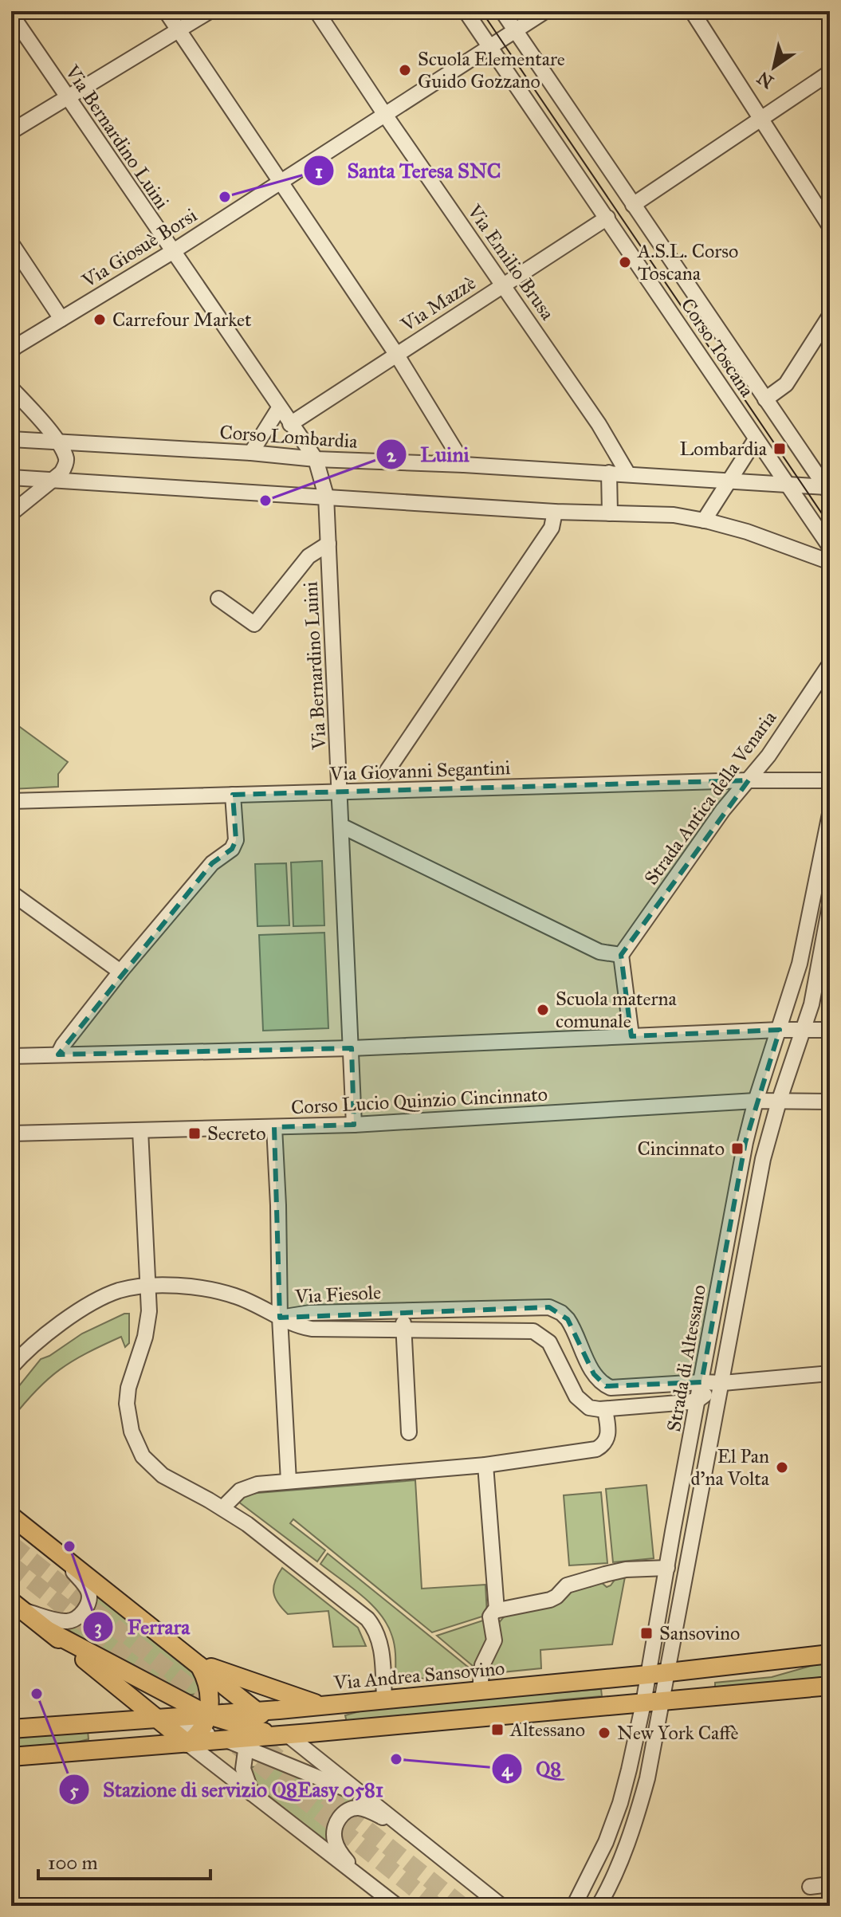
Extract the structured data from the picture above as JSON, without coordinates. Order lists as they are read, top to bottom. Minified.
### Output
{"streets":{"main road":["Via Andrea Sansovino"],"street":["Via Bernardino Luini","Via Giosuè Borsi","Via Emilio Brusa","Via Mazzè","Corso Toscana","Corso Lombardia","Via Giovanni Segantini","Strada Antica della Venaria","Corso Lucio Quinzio Cincinnato","Via Fiesole","Strada di Altessano"]},"crossings":[["Via Bernardino Luini","Via Giosuè Borsi"],["Via Bernardino Luini","Via Mazzè"],["Via Bernardino Luini","Corso Lombardia"],["Via Bernardino Luini","Via Giovanni Segantini"],["Via Bernardino Luini","Corso Lucio Quinzio Cincinnato"],["Via Giosuè Borsi","Via Emilio Brusa"],["Via Giosuè Borsi","Corso Toscana"],["Via Emilio Brusa","Via Mazzè"],["Via Emilio Brusa","Corso Lombardia"],["Via Mazzè","Corso Toscana"],["Corso Toscana","Corso Lombardia"],["Via Giovanni Segantini","Strada Antica della Venaria"],["Corso Lucio Quinzio Cincinnato","Strada di Altessano"],["Via Fiesole","Strada di Altessano"],["Strada di Altessano","Via Andrea Sansovino"]],"places":{"other":["Scuola Elementare Guido Gozzano","Santa Teresa SNC","A.S.L. Corso Toscana","Carrefour Market","Luini","Scuola materna comunale","El Pan d'na Volta","Ferrara","Stazione di servizio Q8Easy 0581","New York Caffè","Q8"],"transit":["Lombardia","Secreto","Cincinnato","Sansovino","Altessano"]},"scale_bar":"100 m","north":"bottom left"}
